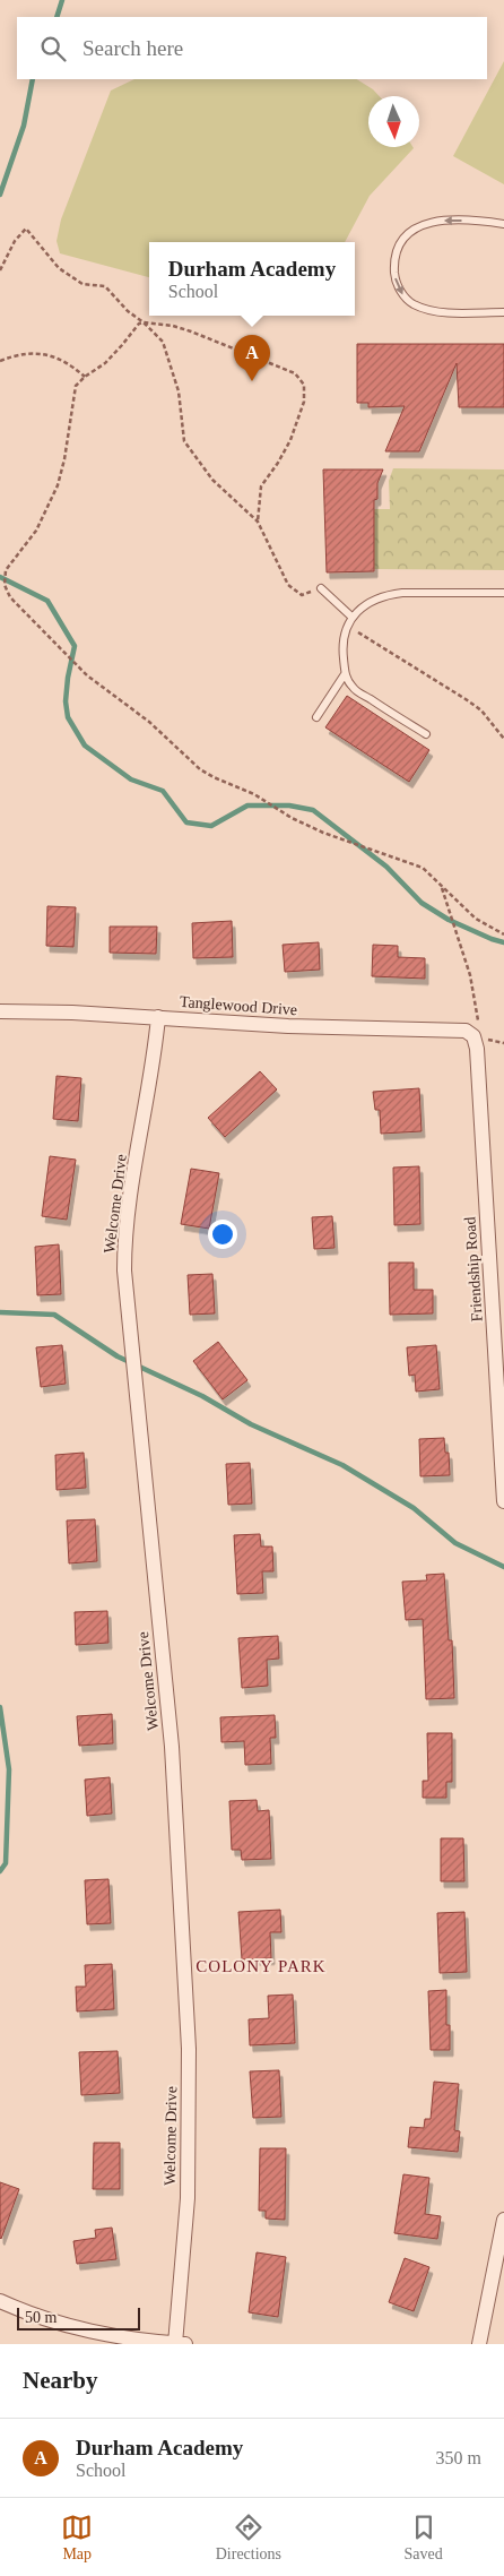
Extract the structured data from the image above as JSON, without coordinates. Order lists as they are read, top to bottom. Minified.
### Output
{"streets":{"street":["Tanglewood Drive","Welcome Drive","Friendship Road"]},"crossings":[["Tanglewood Drive","Welcome Drive"],["Tanglewood Drive","Friendship Road"]],"districts":["COLONY PARK"],"scale_bar":"50 m","north":"bottom","page":{"search":"Search here","popup":["Durham Academy","School"],"pins":"A","scale":"50 m","heading":"Nearby","list":[{"mark":"A","name":"Durham Academy","note":"School","value":"350 m"}],"nav":["Map","Directions","Saved"]}}
